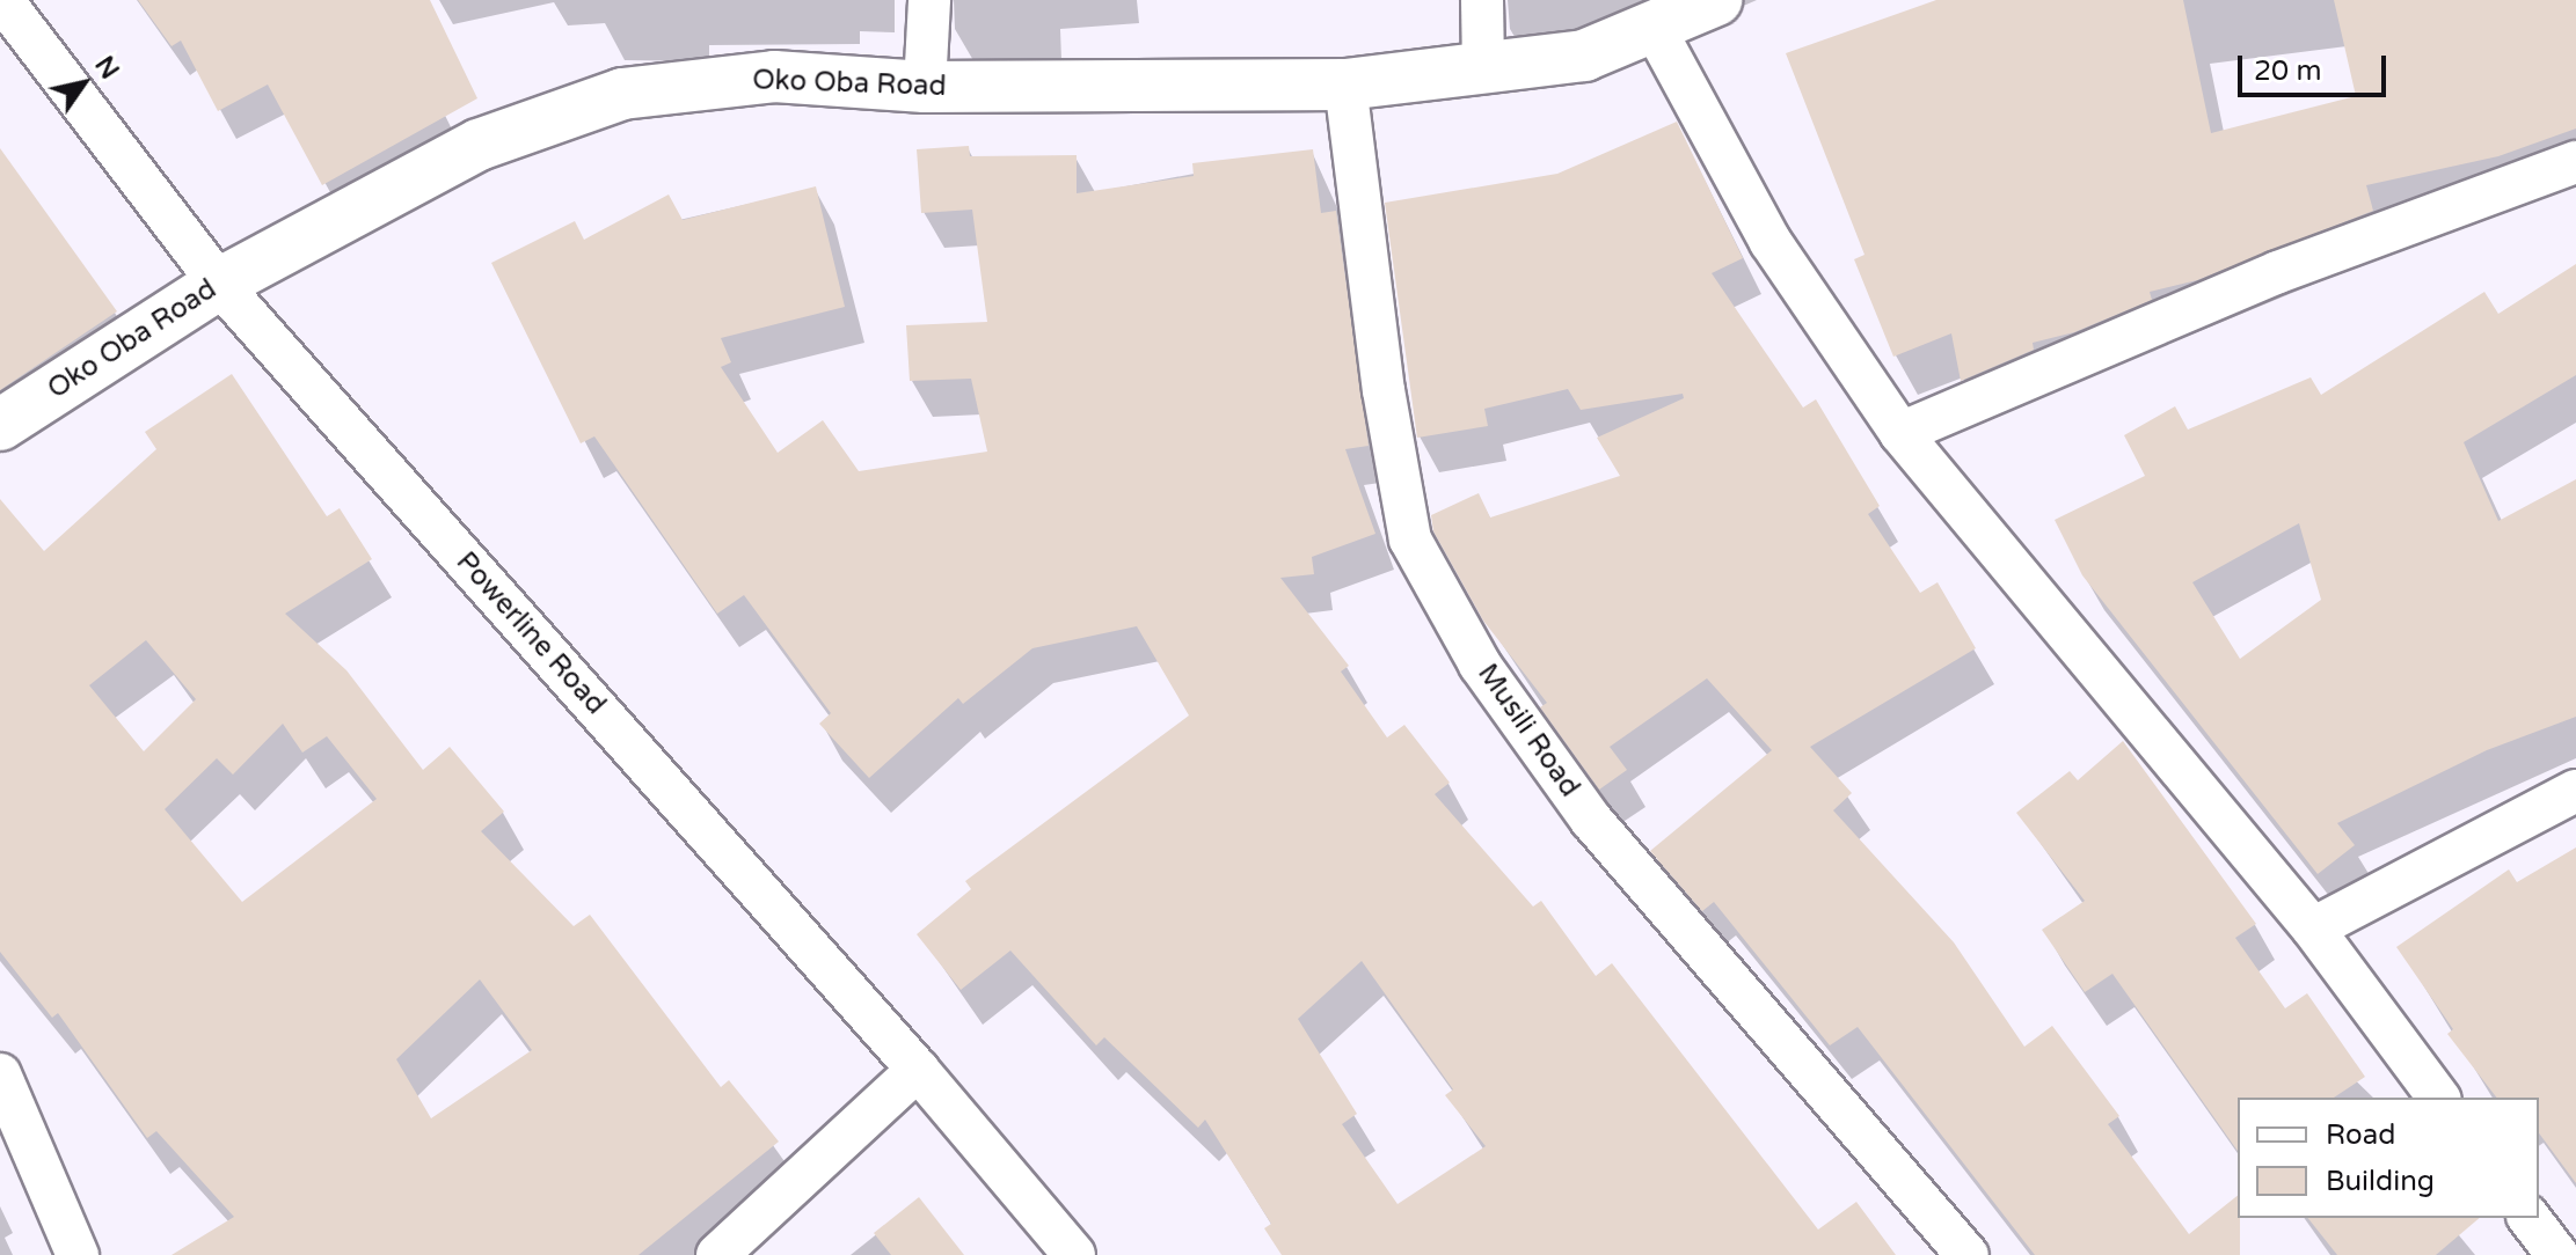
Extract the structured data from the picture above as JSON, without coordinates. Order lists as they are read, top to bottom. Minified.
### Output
{"streets":{"street":["Oko Oba Road","Powerline Road","Musili Road"]},"crossings":[["Oko Oba Road","Powerline Road"],["Oko Oba Road","Musili Road"]],"legend":["Road","Building"],"scale_bar":"20 m","north":"top right"}
